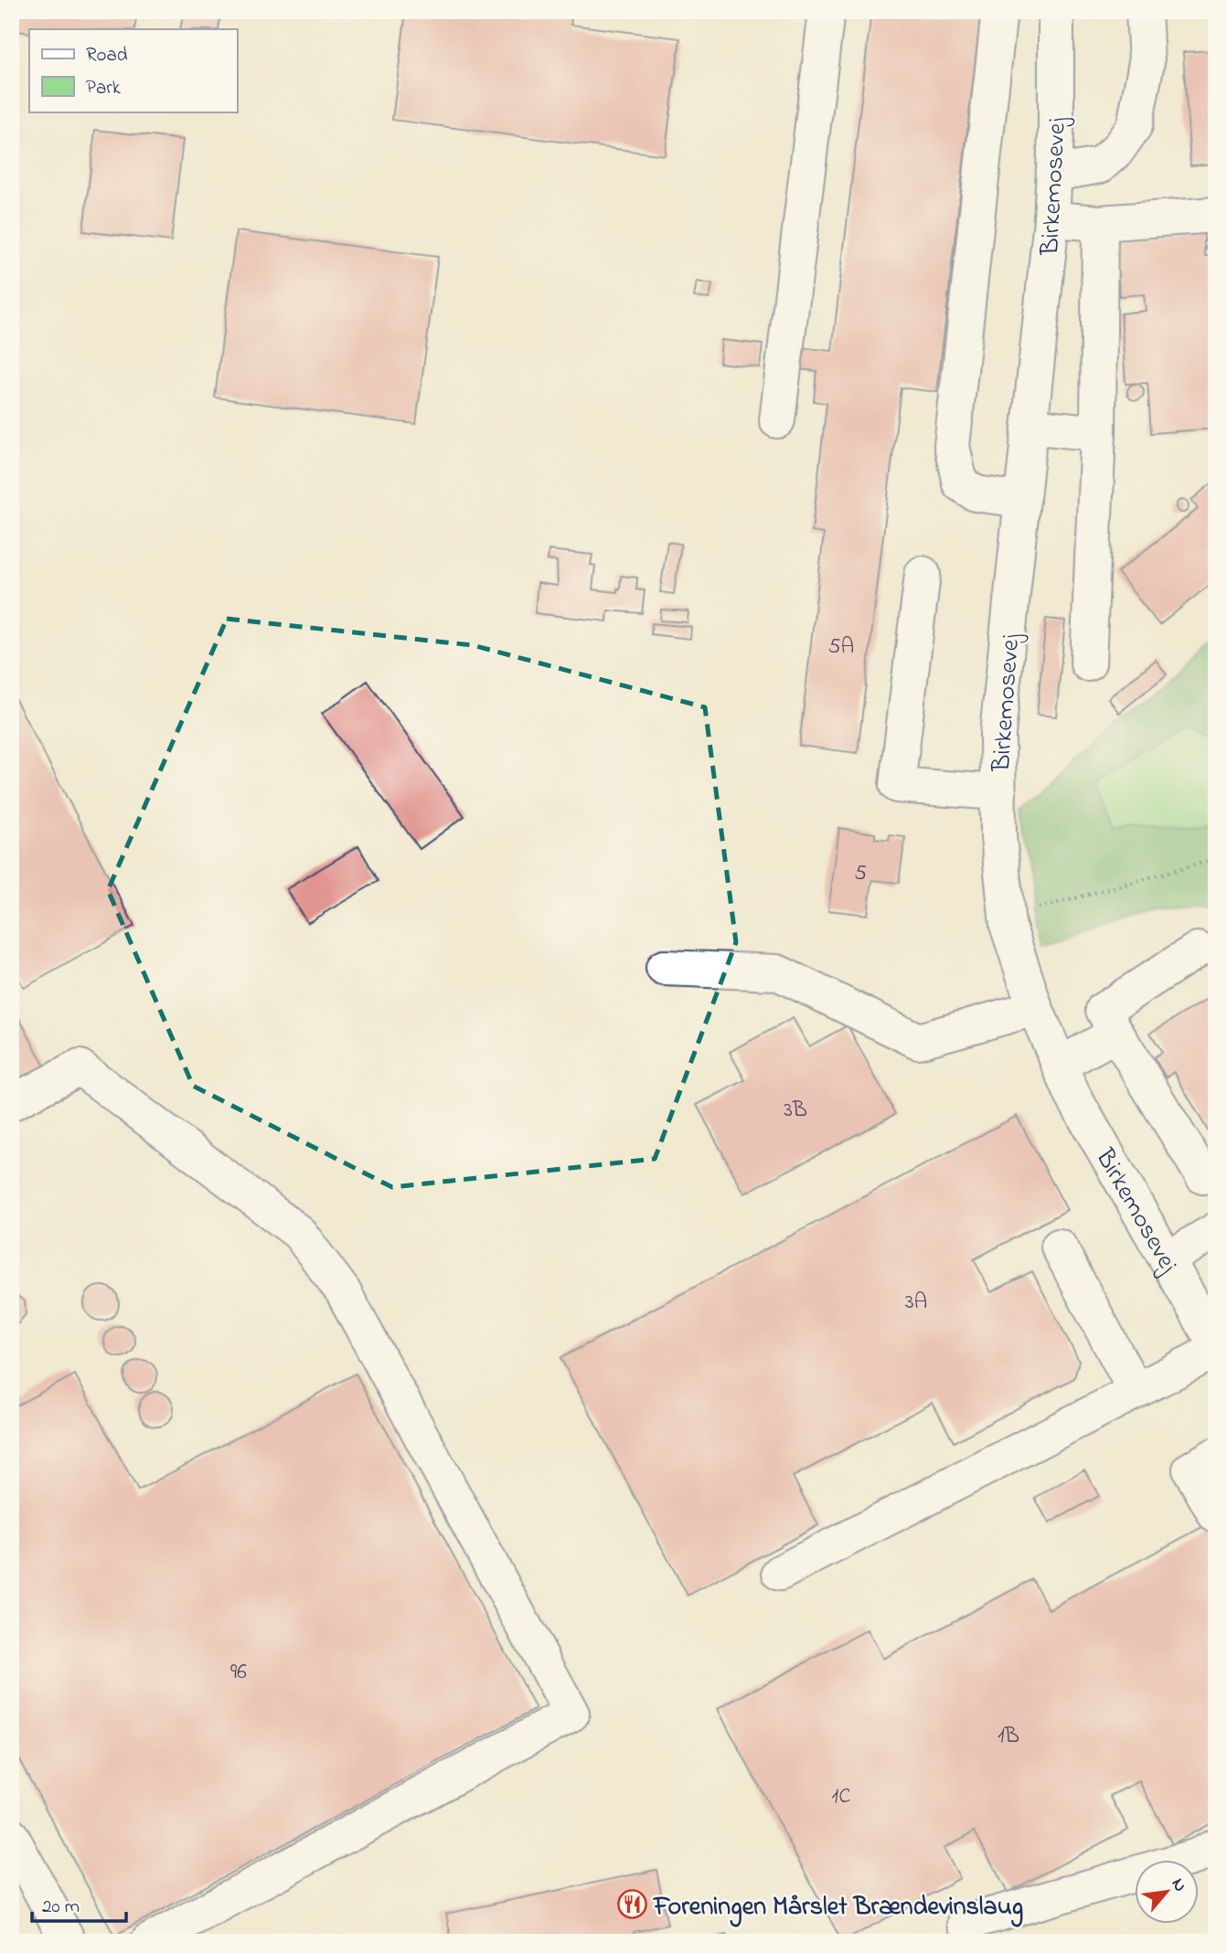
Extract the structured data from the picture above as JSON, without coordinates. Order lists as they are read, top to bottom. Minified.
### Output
{"streets":{"street":["Birkemosevej"]},"places":{"restaurant":["Foreningen Mårslet Brændevinslaug"]},"house_numbers":["5A","5","3B","3A","96","1B","1C"],"legend":["Road","Park"],"scale_bar":"20 m","north":"top right"}
